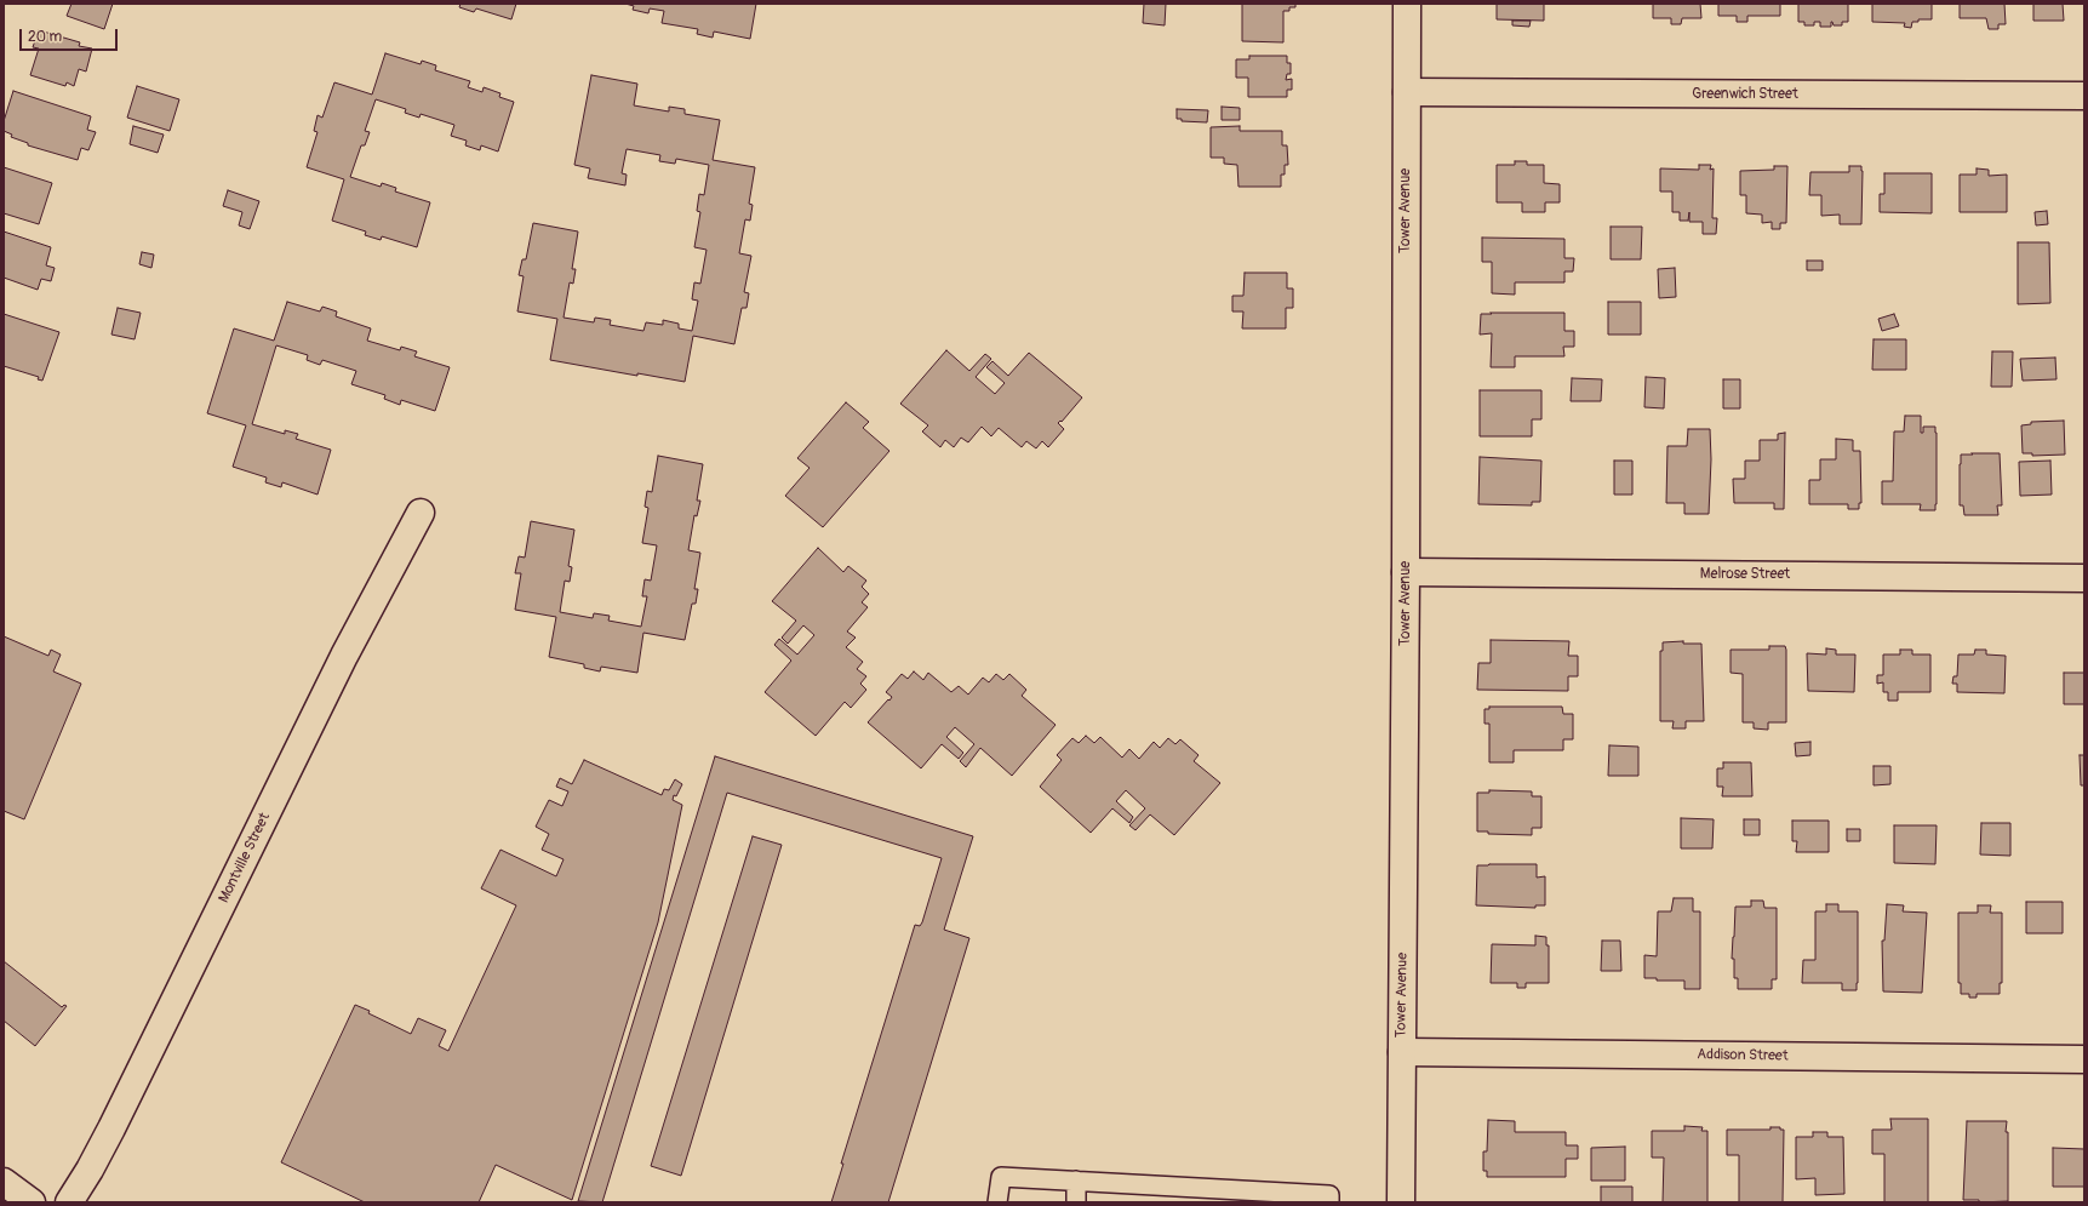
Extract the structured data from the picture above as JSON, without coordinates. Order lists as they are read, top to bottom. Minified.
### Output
{"streets":{"street":["Greenwich Street","Tower Avenue","Melrose Street","Montville Street","Addison Street"]},"crossings":[["Greenwich Street","Tower Avenue"],["Tower Avenue","Melrose Street"],["Tower Avenue","Addison Street"]],"scale_bar":"20 m"}
